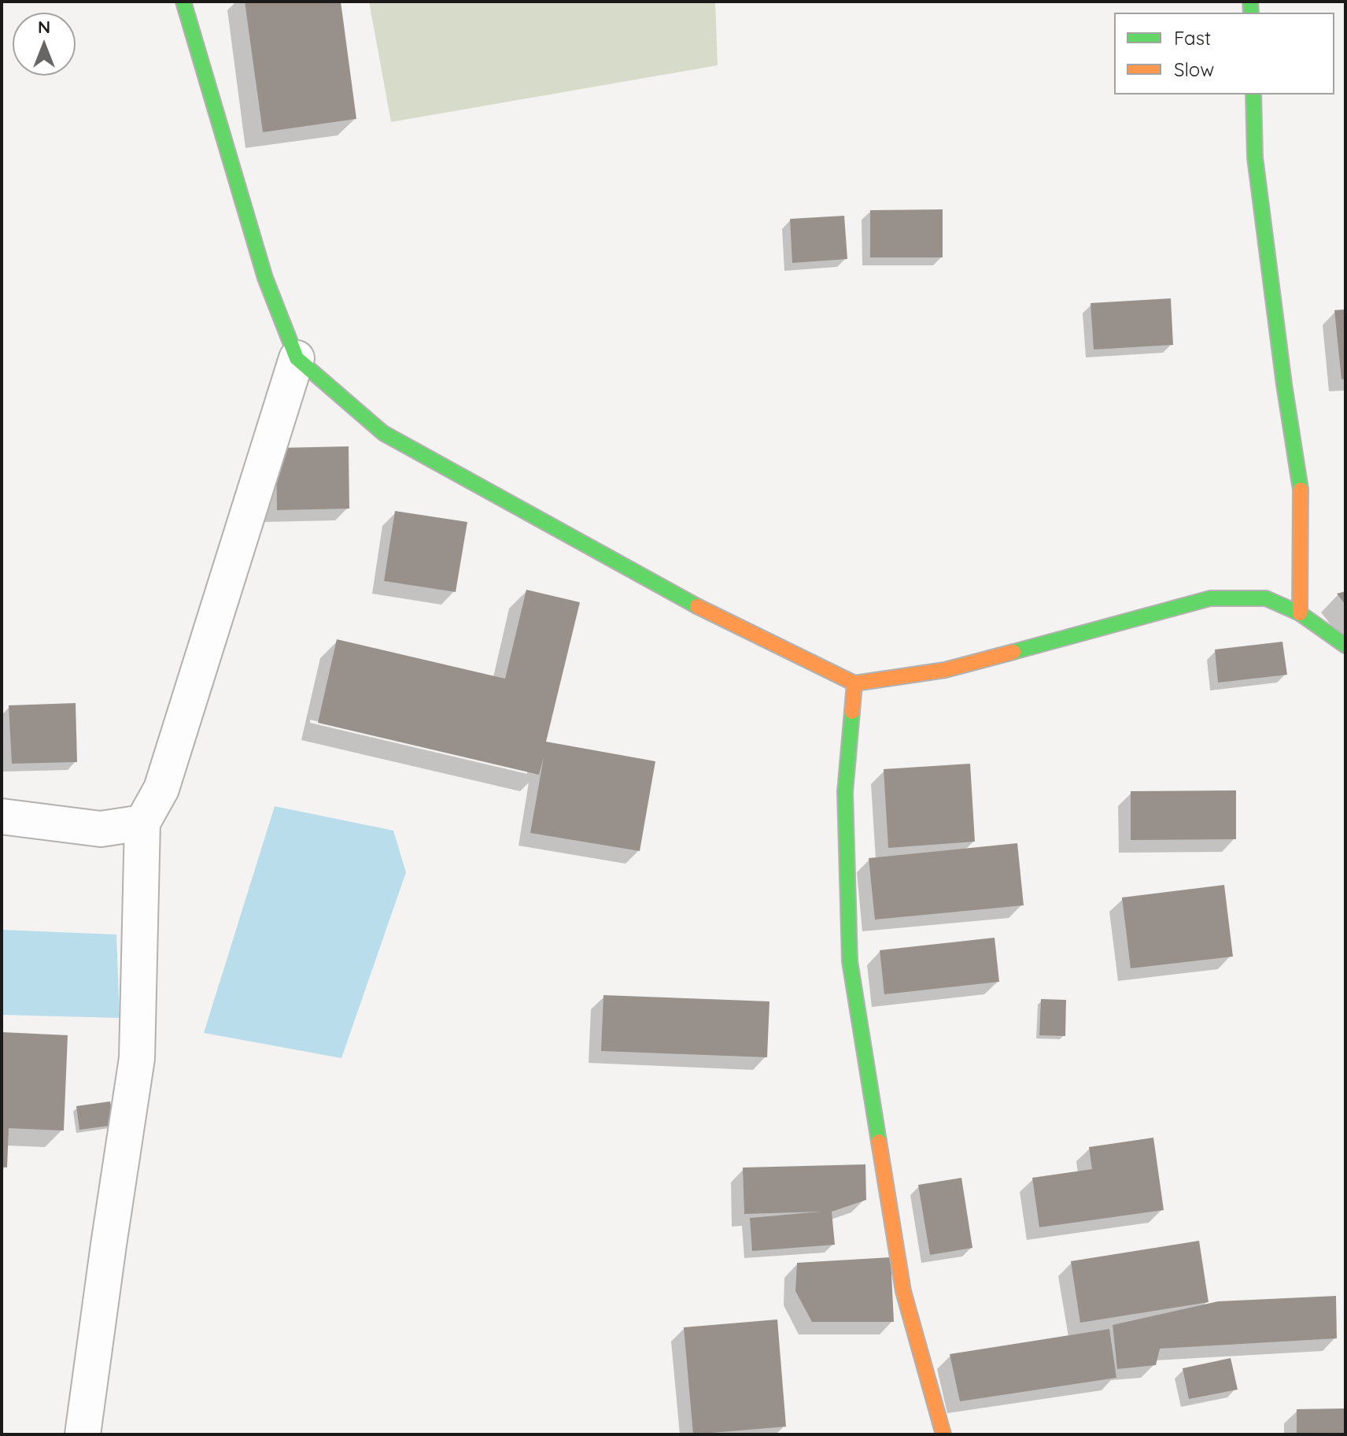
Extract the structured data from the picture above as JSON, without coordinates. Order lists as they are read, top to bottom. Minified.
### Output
{"legend":["Fast","Slow"],"north":"top"}
